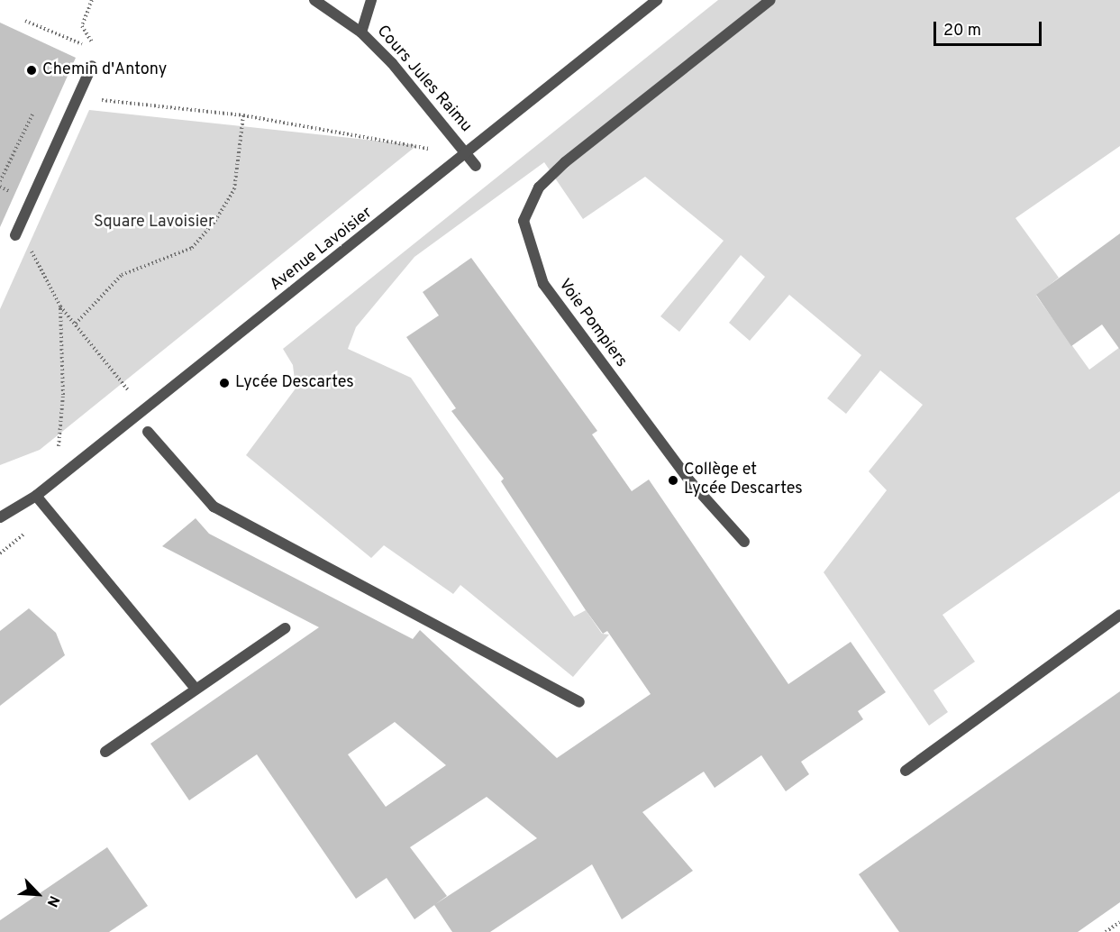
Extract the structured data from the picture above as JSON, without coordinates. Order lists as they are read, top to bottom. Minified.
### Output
{"streets":{"street":["Cours Jules Raimu","Avenue Lavoisier","Voie Pompiers"]},"crossings":[["Cours Jules Raimu","Avenue Lavoisier"]],"parks":["Square Lavoisier"],"places":["Chemin d'Antony","Lycée Descartes","Collège et Lycée Descartes"],"scale_bar":"20 m","north":"bottom right"}
